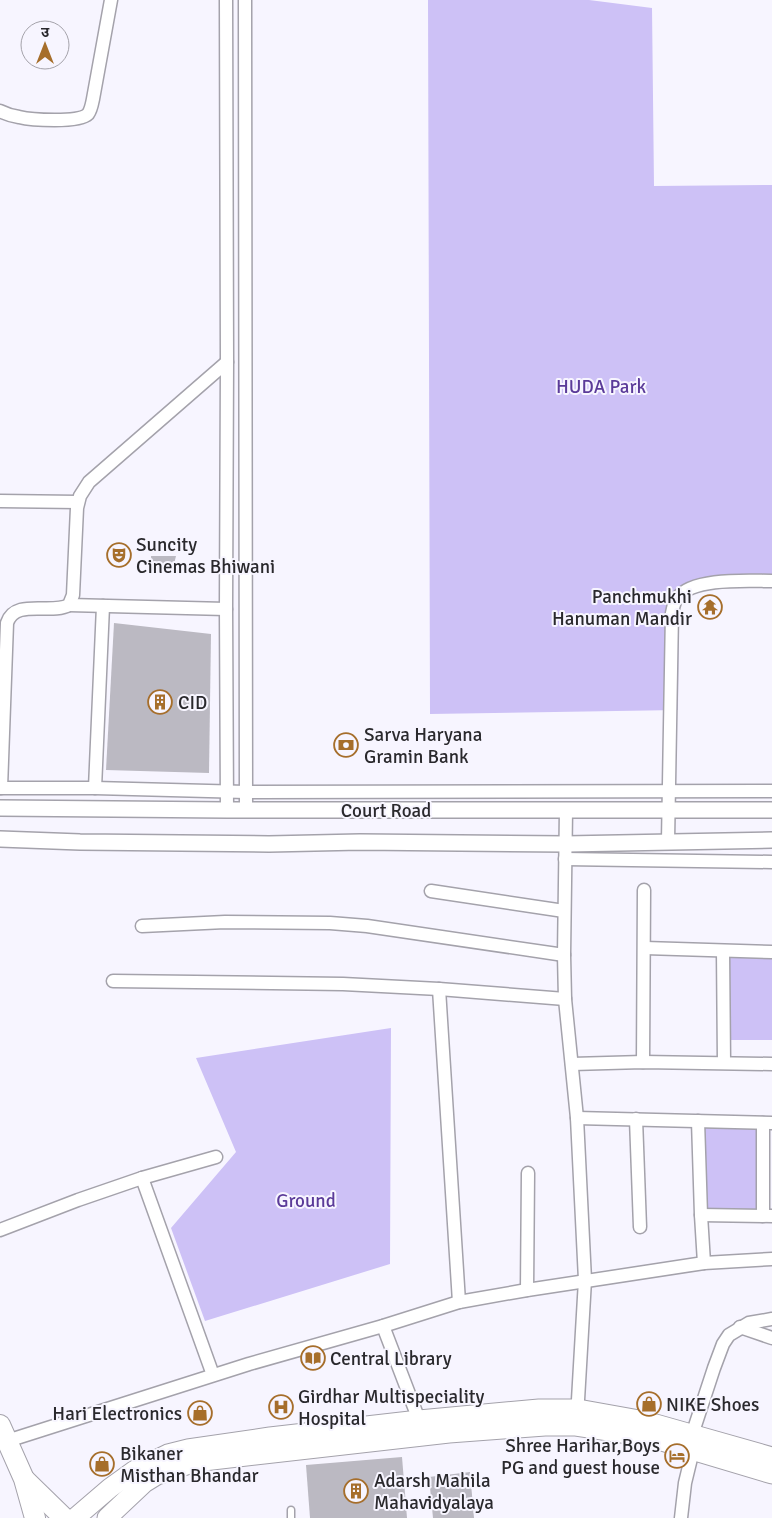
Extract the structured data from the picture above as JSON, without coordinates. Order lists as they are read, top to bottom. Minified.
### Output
{"streets":{"street":["Court Road"]},"parks":["HUDA Park","Ground"],"places":{"theatre":["Suncity Cinemas Bhiwani"],"temple":["Panchmukhi Hanuman Mandir"],"building":["CID","Adarsh Mahila Mahavidyalaya"],"bank":["Sarva Haryana Gramin Bank"],"library":["Central Library"],"shop":["NIKE Shoes","Hari Electronics","Bikaner Misthan Bhandar"],"hospital":["Girdhar Multispeciality Hospital"],"hotel":["Shree Harihar,Boys PG and guest house"]},"north":"top"}
